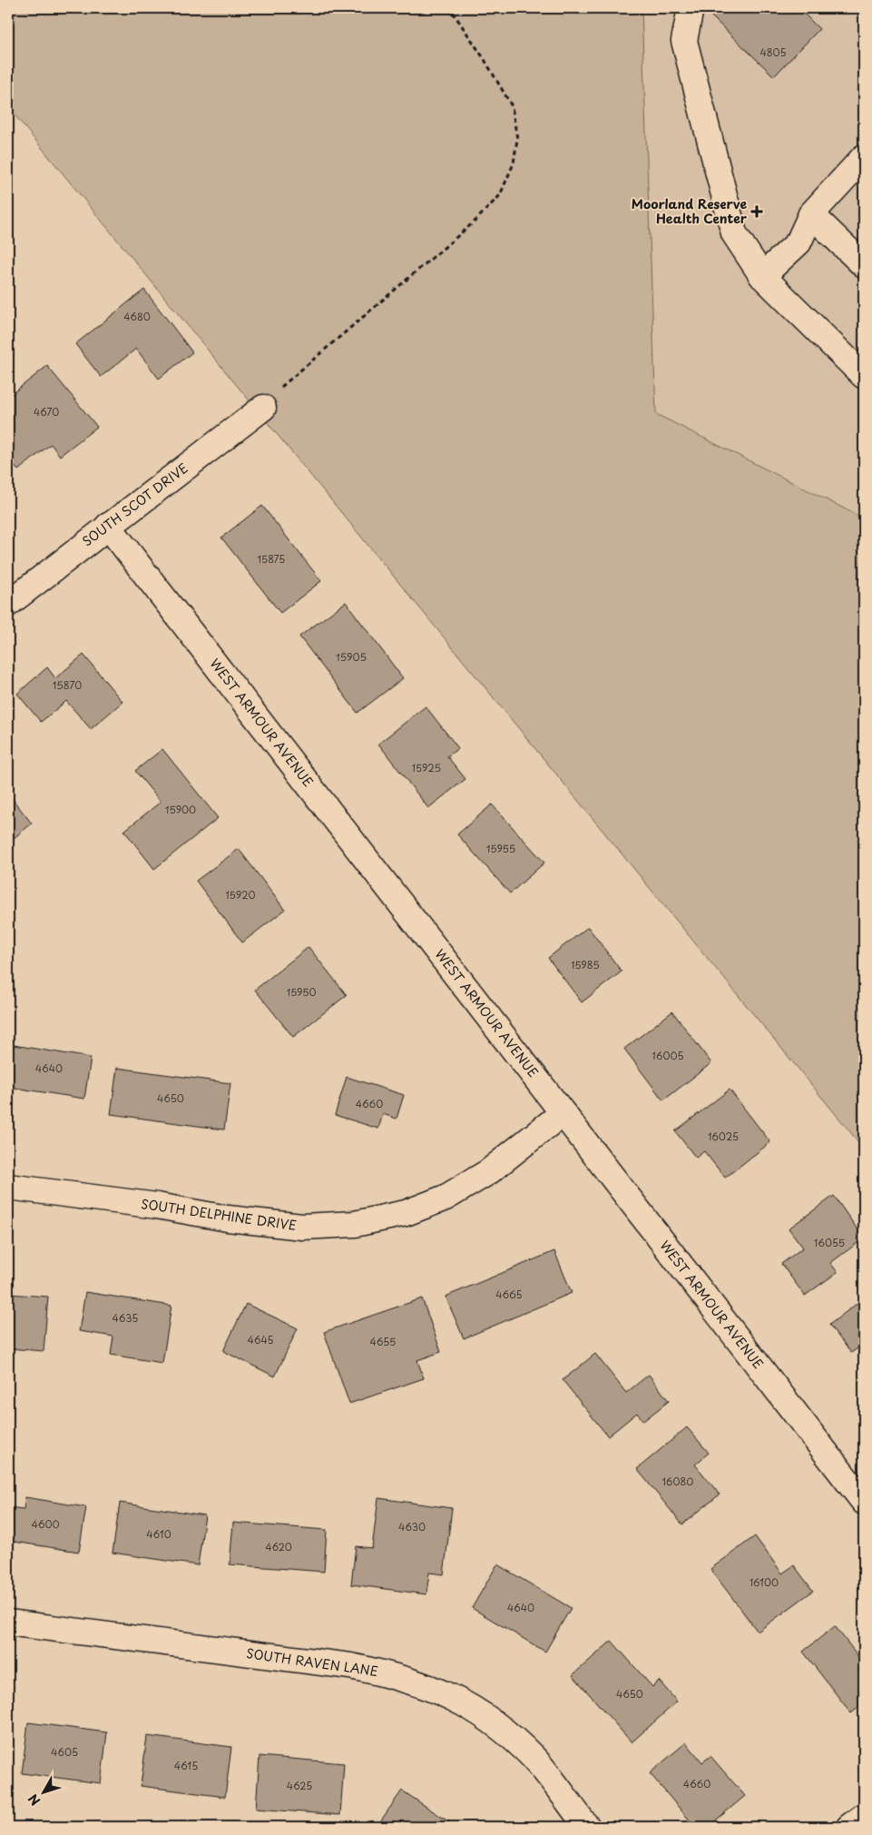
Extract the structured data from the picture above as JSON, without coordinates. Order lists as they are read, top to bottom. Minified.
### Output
{"streets":{"street":["SOUTH SCOT DRIVE","WEST ARMOUR AVENUE","SOUTH DELPHINE DRIVE","SOUTH RAVEN LANE"]},"crossings":[["SOUTH SCOT DRIVE","WEST ARMOUR AVENUE"],["WEST ARMOUR AVENUE","SOUTH DELPHINE DRIVE"]],"places":{"health":["Moorland Reserve Health Center"]},"house_numbers":["4805","4680","4670","15875","15905","15870","15925","15900","15955","15920","15985","15950","16005","4640","4650","4660","16025","16055","4665","4635","4645","4655","16080","4600","4630","4610","4620","16100","4640","4650","4605","4615","4660","4625"],"north":"bottom left"}
